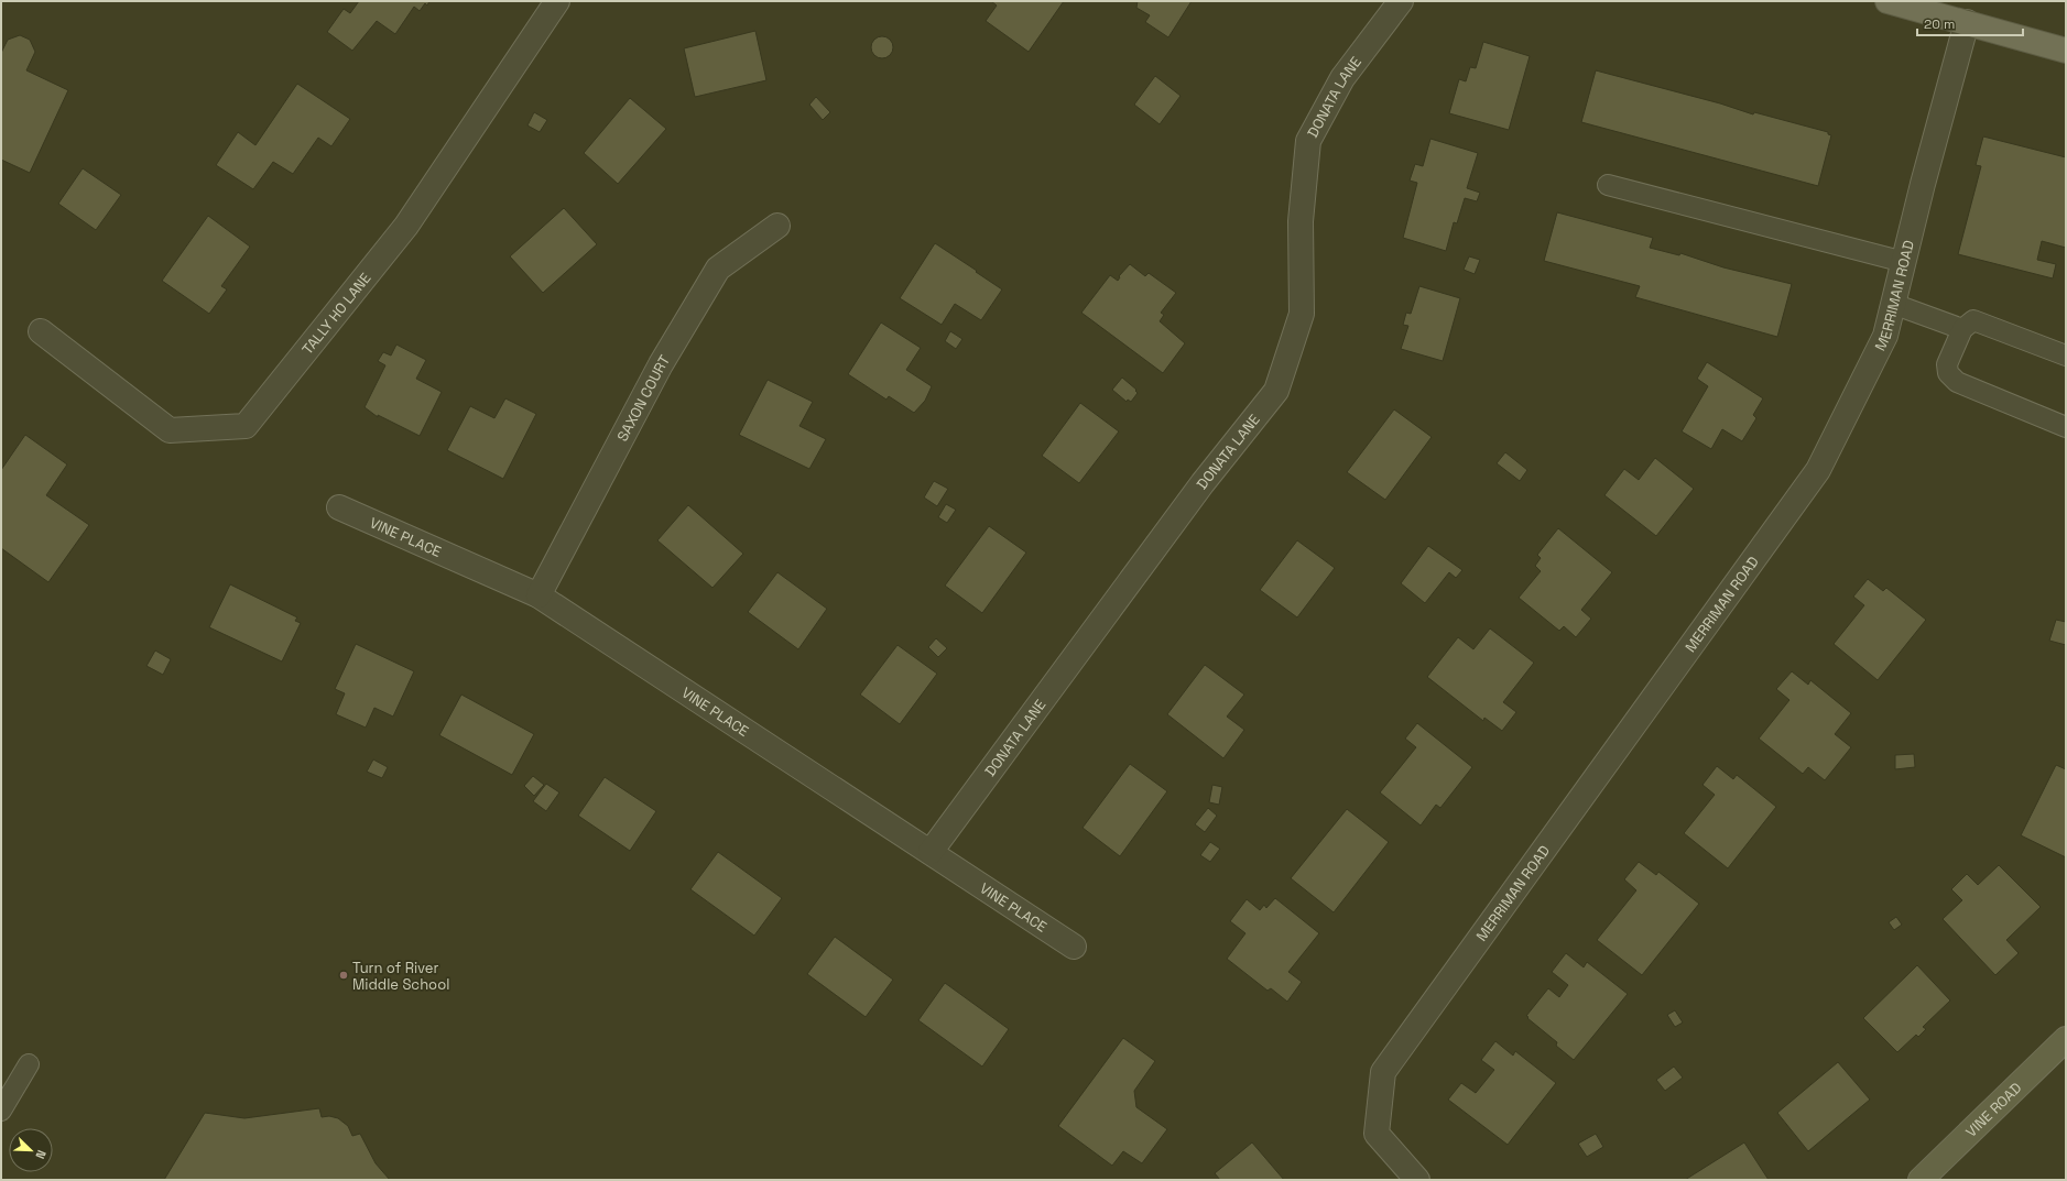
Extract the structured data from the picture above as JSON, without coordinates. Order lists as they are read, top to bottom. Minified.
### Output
{"streets":{"street":["DONATA LANE","MERRIMAN ROAD","TALLY HO LANE","SAXON COURT","VINE PLACE","VINE ROAD"]},"crossings":[["DONATA LANE","VINE PLACE"],["SAXON COURT","VINE PLACE"]],"places":["Turn of River Middle School"],"scale_bar":"20 m","north":"bottom right"}
